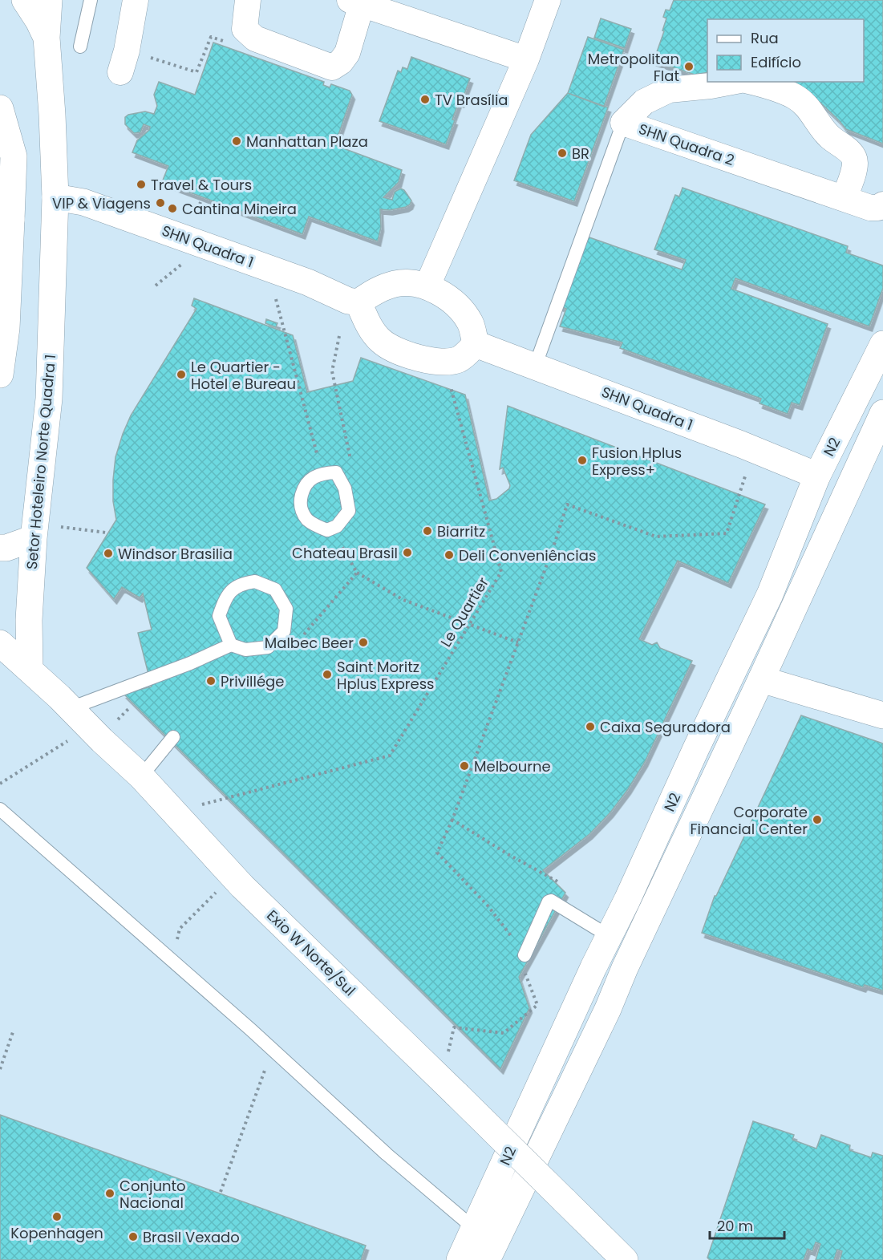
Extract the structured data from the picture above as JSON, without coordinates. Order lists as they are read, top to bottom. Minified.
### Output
{"streets":{"main road":["SHN Quadra 1","N2","Setor Hoteleiro Norte Quadra 1","Exio W Norte/Sul"],"street":["SHN Quadra 2"],"path":["Le Quartier"]},"crossings":[["SHN Quadra 1","N2"],["SHN Quadra 1","Setor Hoteleiro Norte Quadra 1"],["SHN Quadra 1","Le Quartier"],["Setor Hoteleiro Norte Quadra 1","Exio W Norte/Sul"]],"places":["Metropolitan Flat","TV Brasília","Manhattan Plaza","BR","Travel & Tours","VIP & Viagens","Cantina Mineira","Le Quartier - Hotel e Bureau","Fusion Hplus Express+","Biarritz","Chateau Brasil","Windsor Brasilia","Deli Conveniências","Malbec Beer","Saint Moritz Hplus Express","Privillége","Caixa Seguradora","Melbourne","Corporate Financial Center","Conjunto Nacional","Kopenhagen","Brasil Vexado"],"legend":["Rua","Edifício"],"scale_bar":"20 m"}
